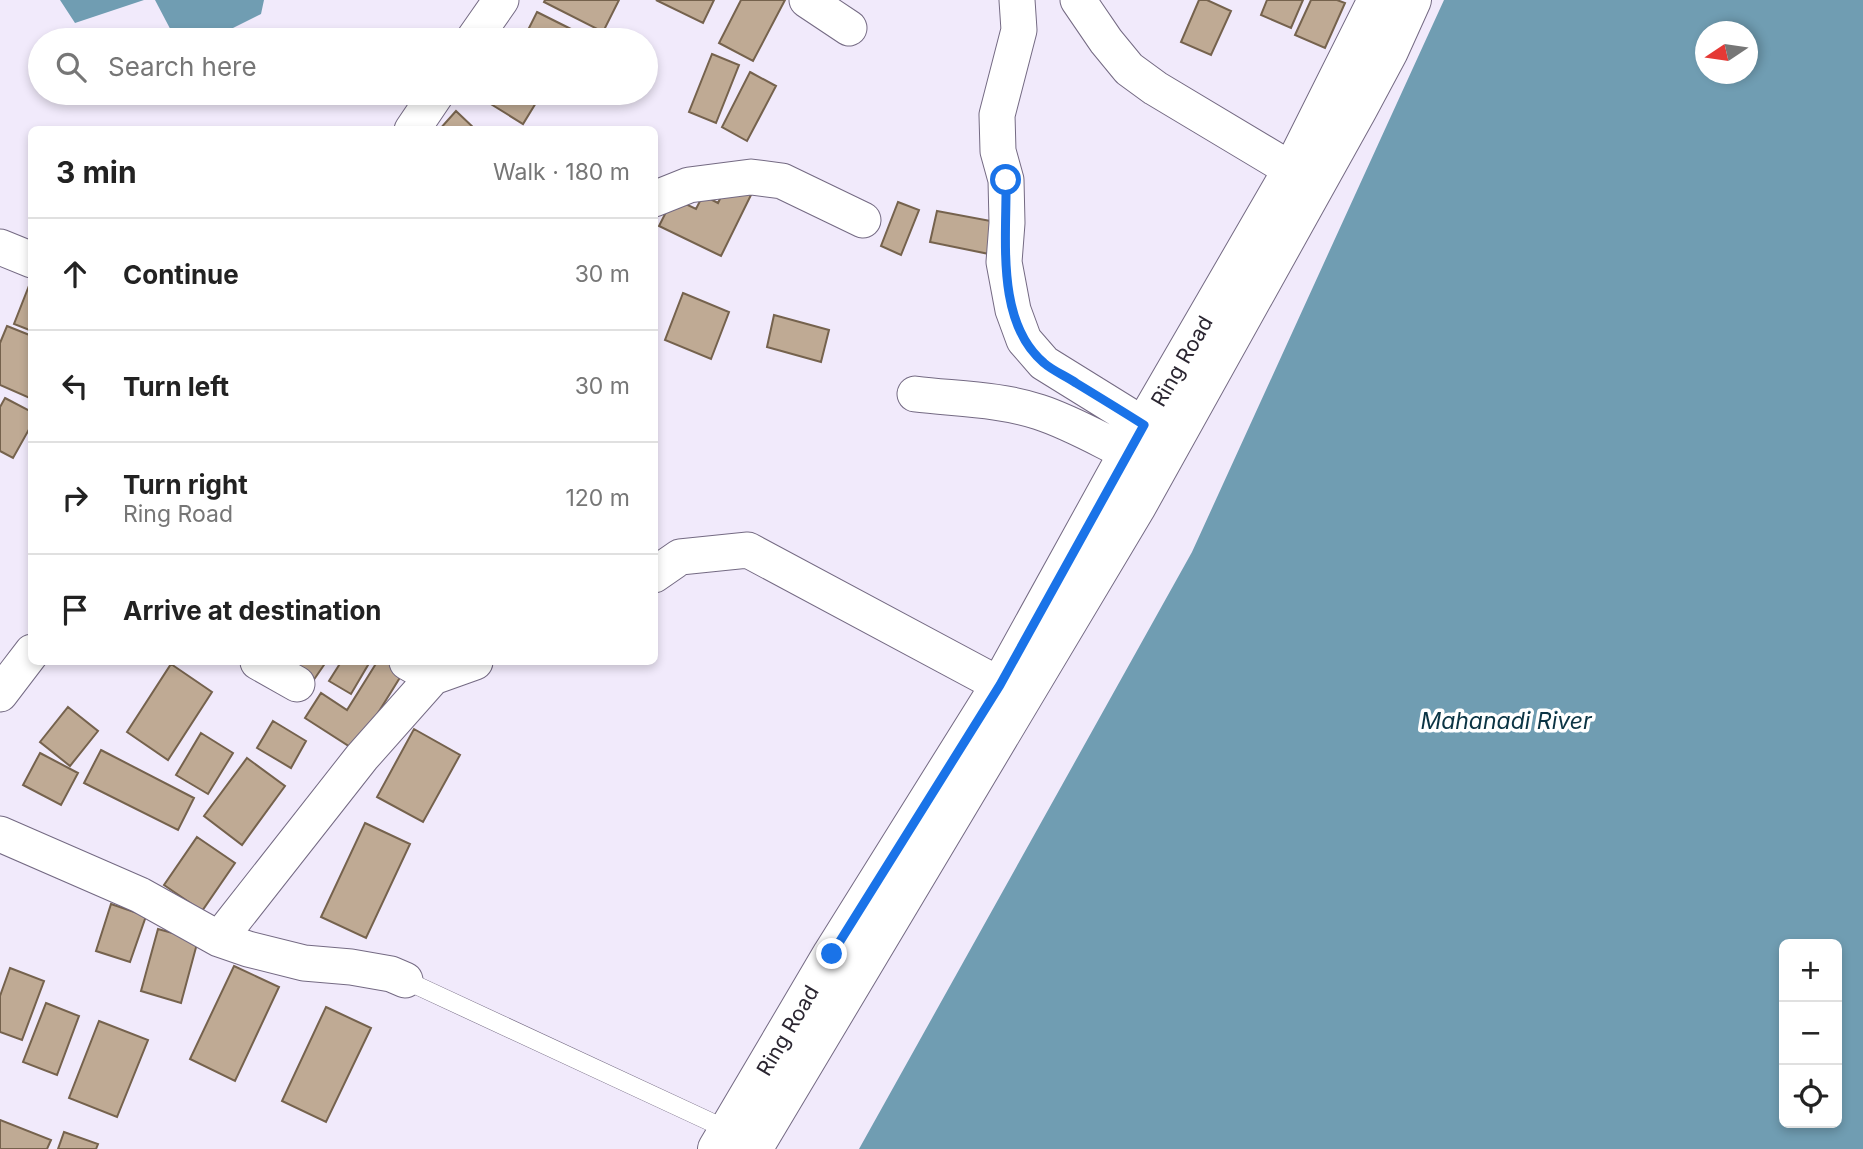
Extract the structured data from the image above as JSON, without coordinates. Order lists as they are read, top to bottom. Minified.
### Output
{"streets":{"street":["Ring Road"]},"water":["Mahanadi River"],"north":"left","page":{"search":"Search here","heading":["3 min","Walk · 180 m"],"list":[["Continue","30 m"],["Turn left","30 m"],["Turn right","Ring Road","120 m"],"Arrive at destination"],"map_buttons":["+","−"]}}
